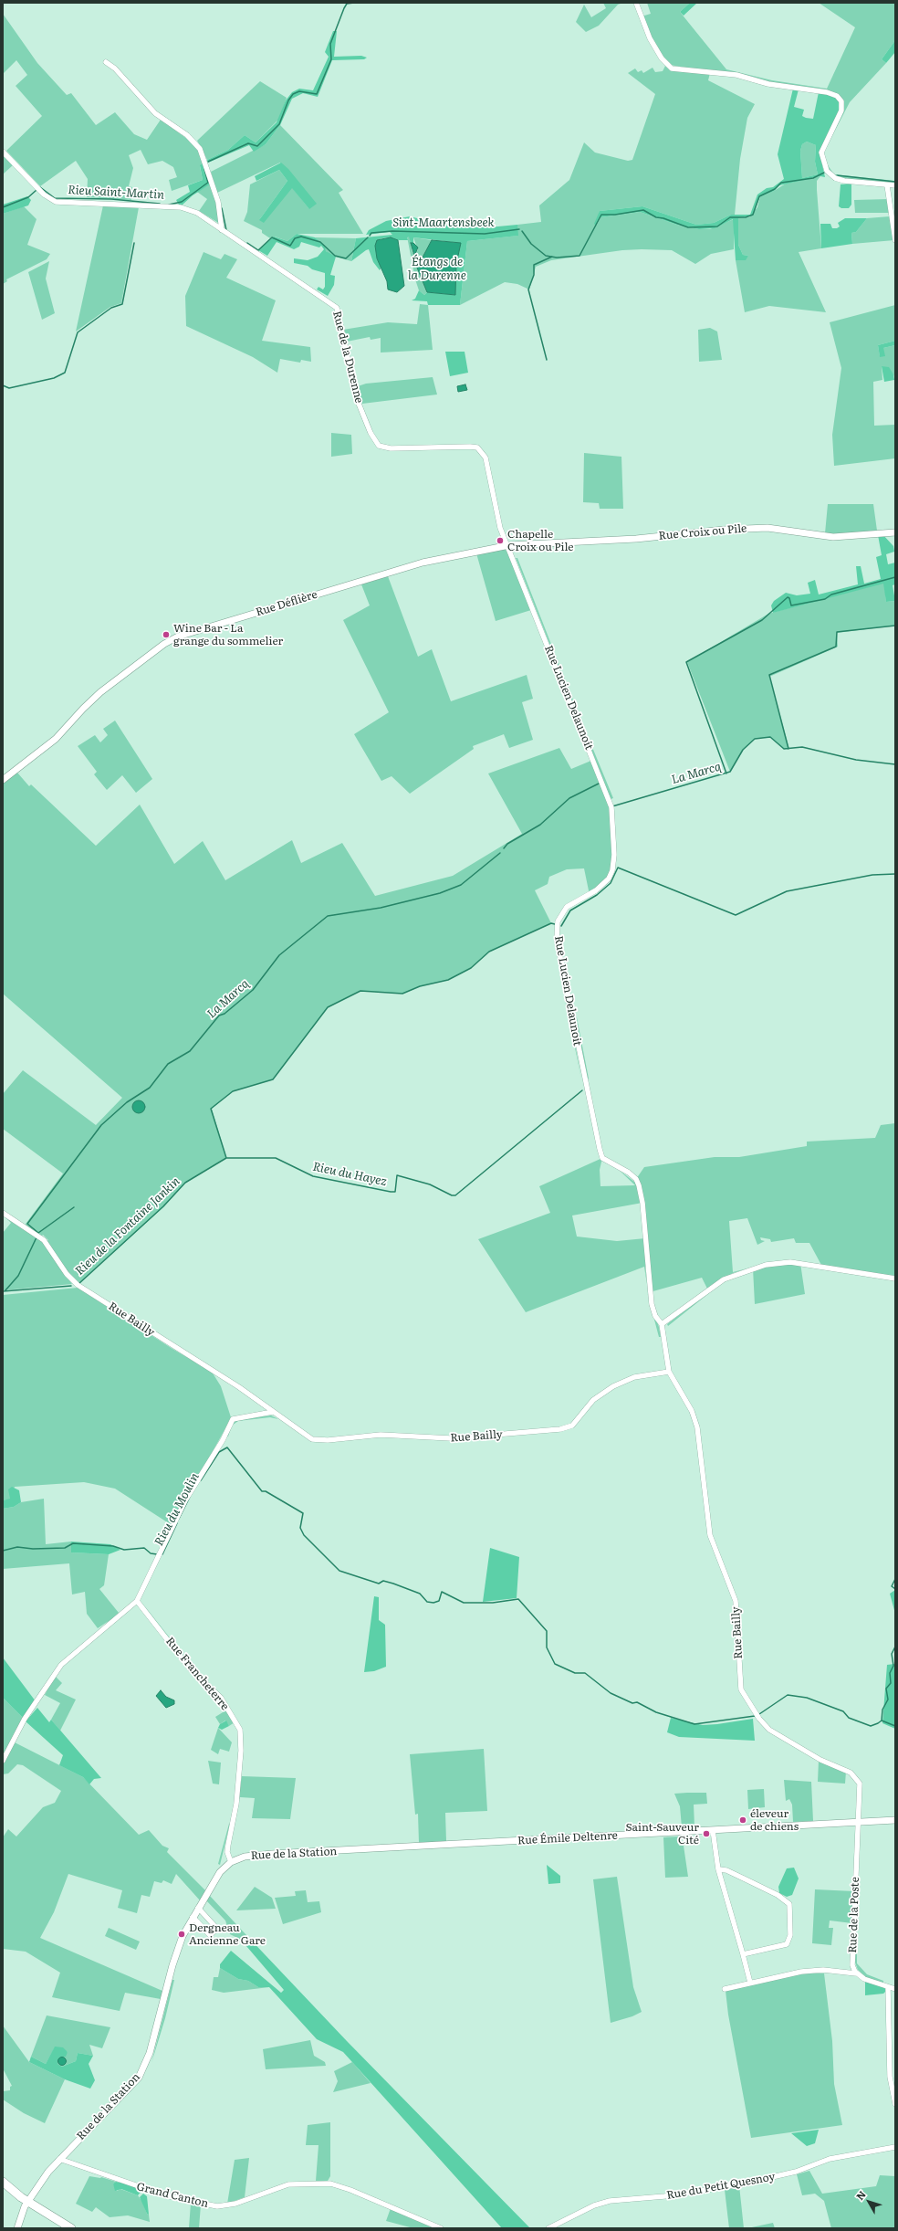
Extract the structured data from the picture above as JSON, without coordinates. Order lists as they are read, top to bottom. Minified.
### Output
{"streets":{"street":["Rue de la Durenne","Rue Croix ou Pile","Rue Déflière","Rue Lucien Delaunoit","Rue Bailly","Rue Francheterre","Rue Émile Deltenre","Rue de la Station","Rue de la Poste","Rue du Petit Quesnoy","Grand Canton"]},"crossings":[["Rue de la Durenne","Rue Croix ou Pile"],["Rue de la Durenne","Rue Déflière"],["Rue de la Durenne","Rue Lucien Delaunoit"],["Rue Croix ou Pile","Rue Déflière"],["Rue Croix ou Pile","Rue Lucien Delaunoit"],["Rue Déflière","Rue Lucien Delaunoit"],["Rue Lucien Delaunoit","Rue Bailly"],["Rue Bailly","Rue Émile Deltenre"],["Rue Bailly","Rue de la Poste"],["Rue Francheterre","Rue de la Station"],["Rue Émile Deltenre","Rue de la Station"],["Rue Émile Deltenre","Rue de la Poste"],["Rue de la Station","Grand Canton"]],"water":["Rieu Saint-Martin","Sint-Maartensbeek","Étangs de la Durenne","La Marcq","Rieu du Hayez","Rieu de la Fontaine Jankin","Rieu du Moulin"],"places":["Chapelle Croix ou Pile","Wine Bar - La grange du sommelier","éleveur de chiens","Saint-Sauveur Cité","Dergneau Ancienne Gare"],"north":"top left"}
